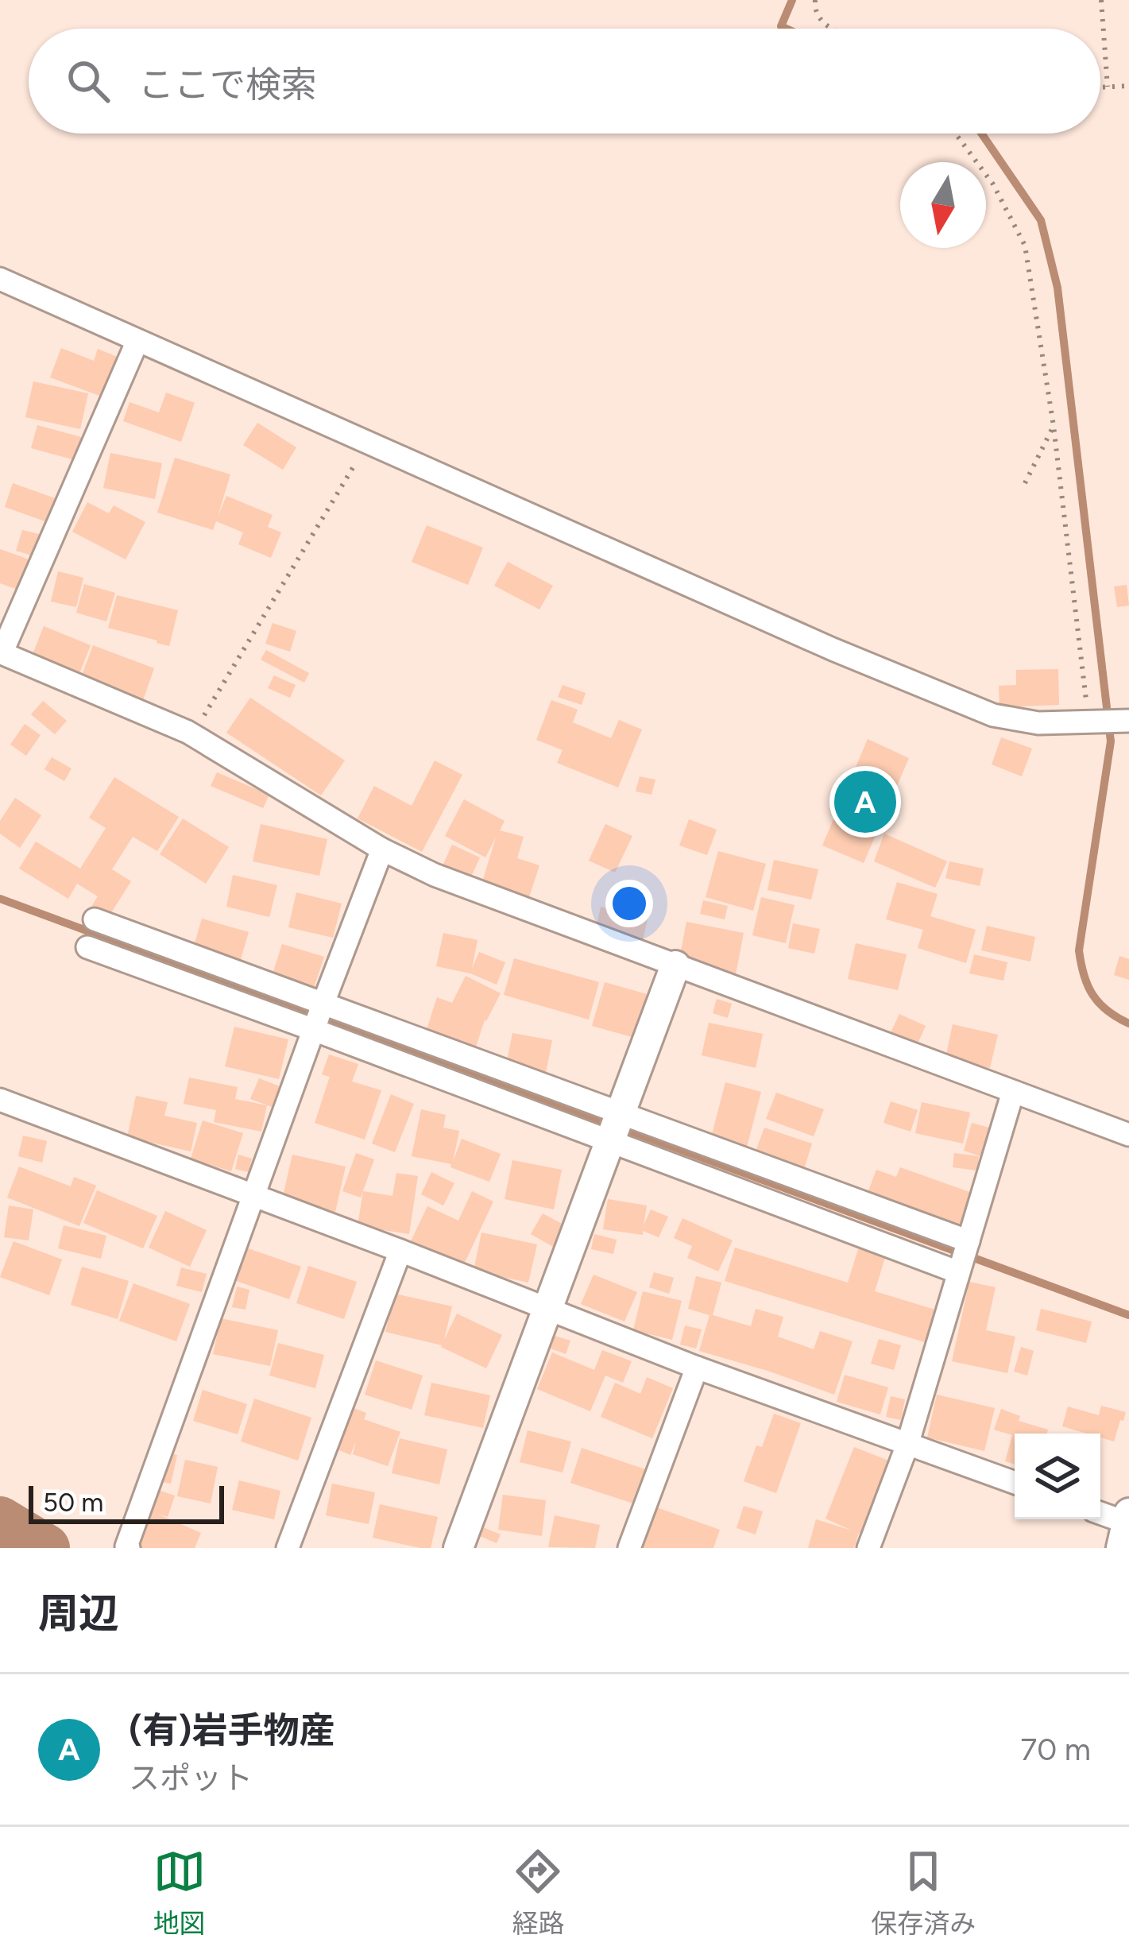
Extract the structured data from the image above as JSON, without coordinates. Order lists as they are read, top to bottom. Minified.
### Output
{"scale_bar":"50 m","north":"bottom","page":{"search":"ここで検索","pins":"A","scale":"50 m","heading":"周辺","list":[{"mark":"A","name":"(有)岩手物産","note":"スポット","value":"70 m"}],"nav":["地図","経路","保存済み"]}}
